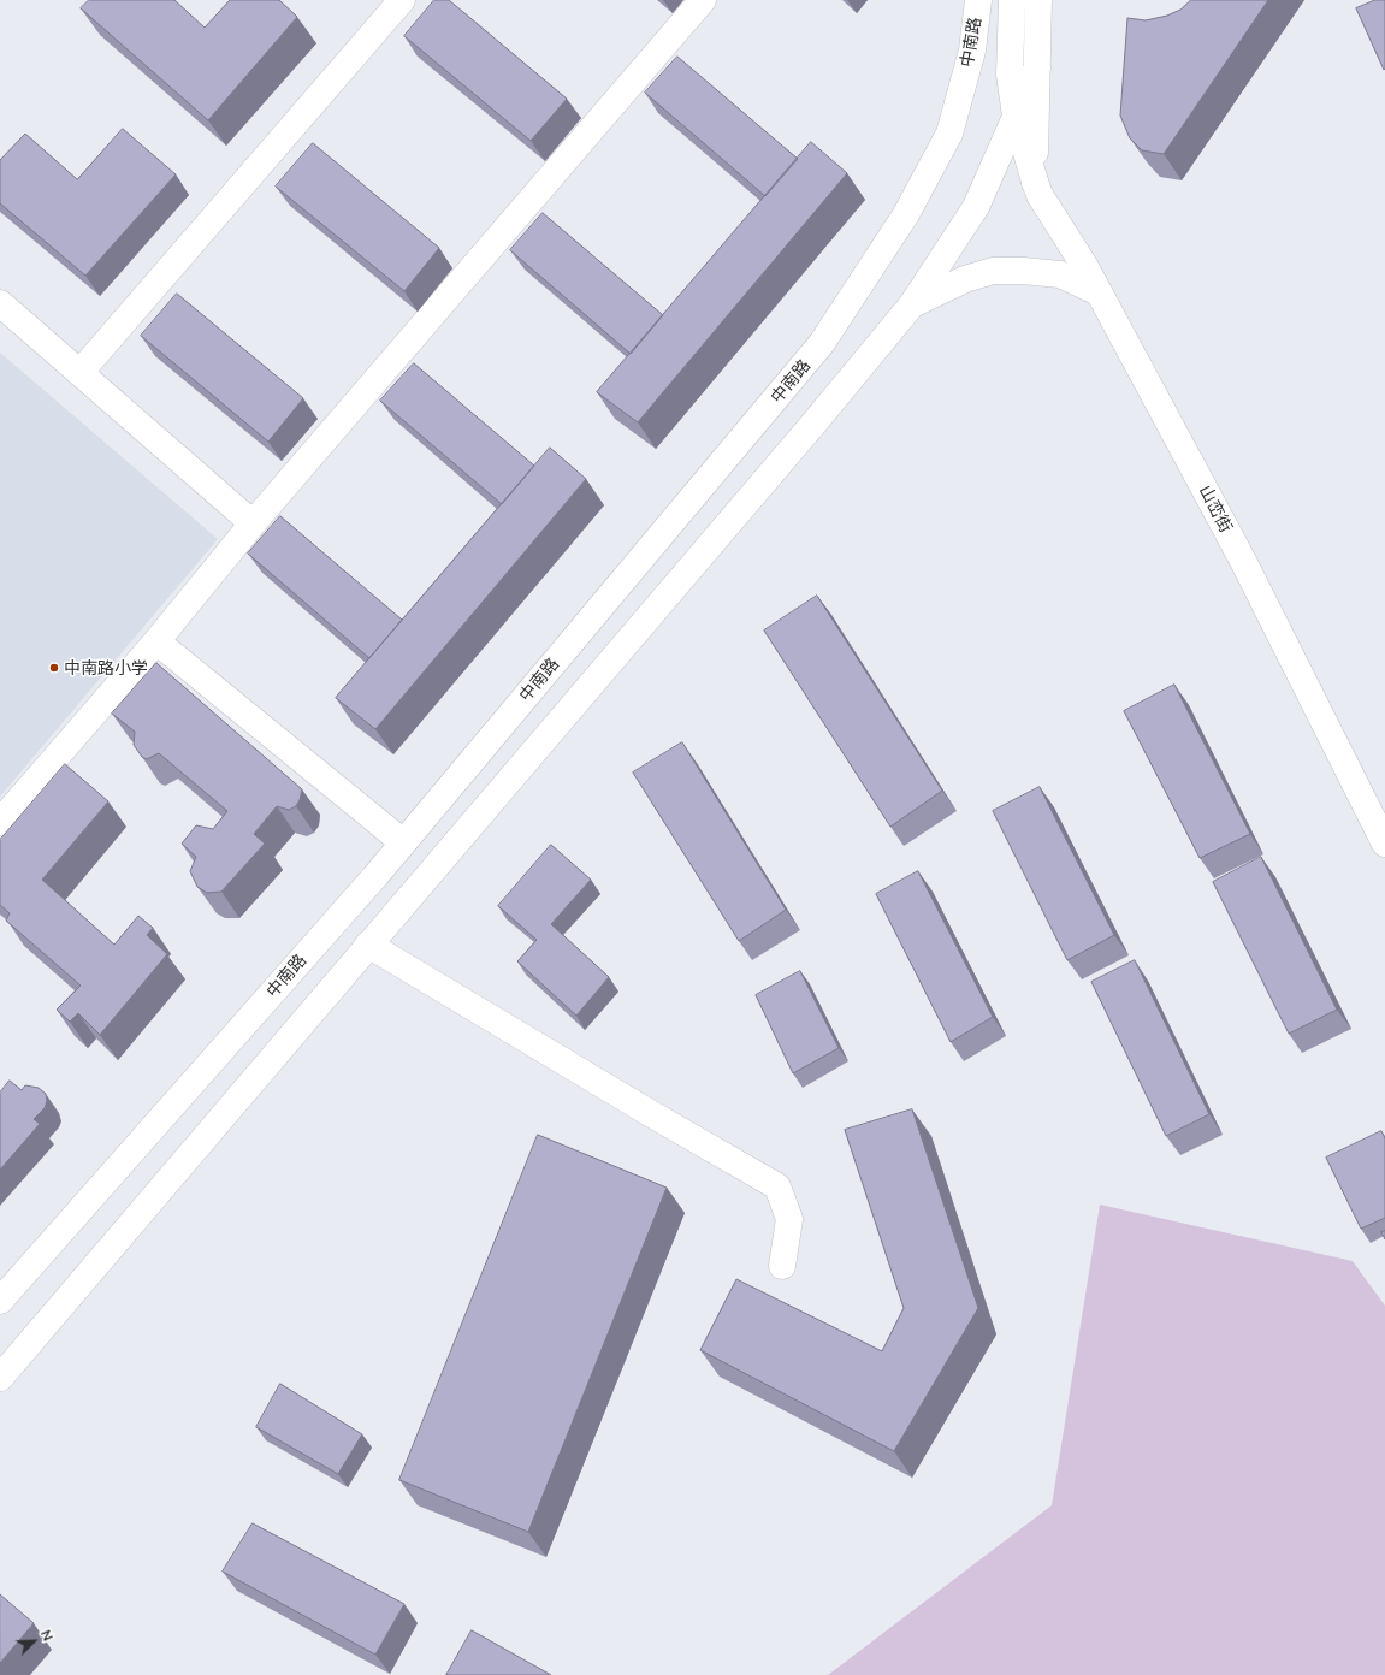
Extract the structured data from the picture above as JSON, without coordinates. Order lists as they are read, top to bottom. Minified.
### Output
{"streets":{"main road":["中南路","山峦街"]},"places":["中南路小学"],"north":"top right"}
